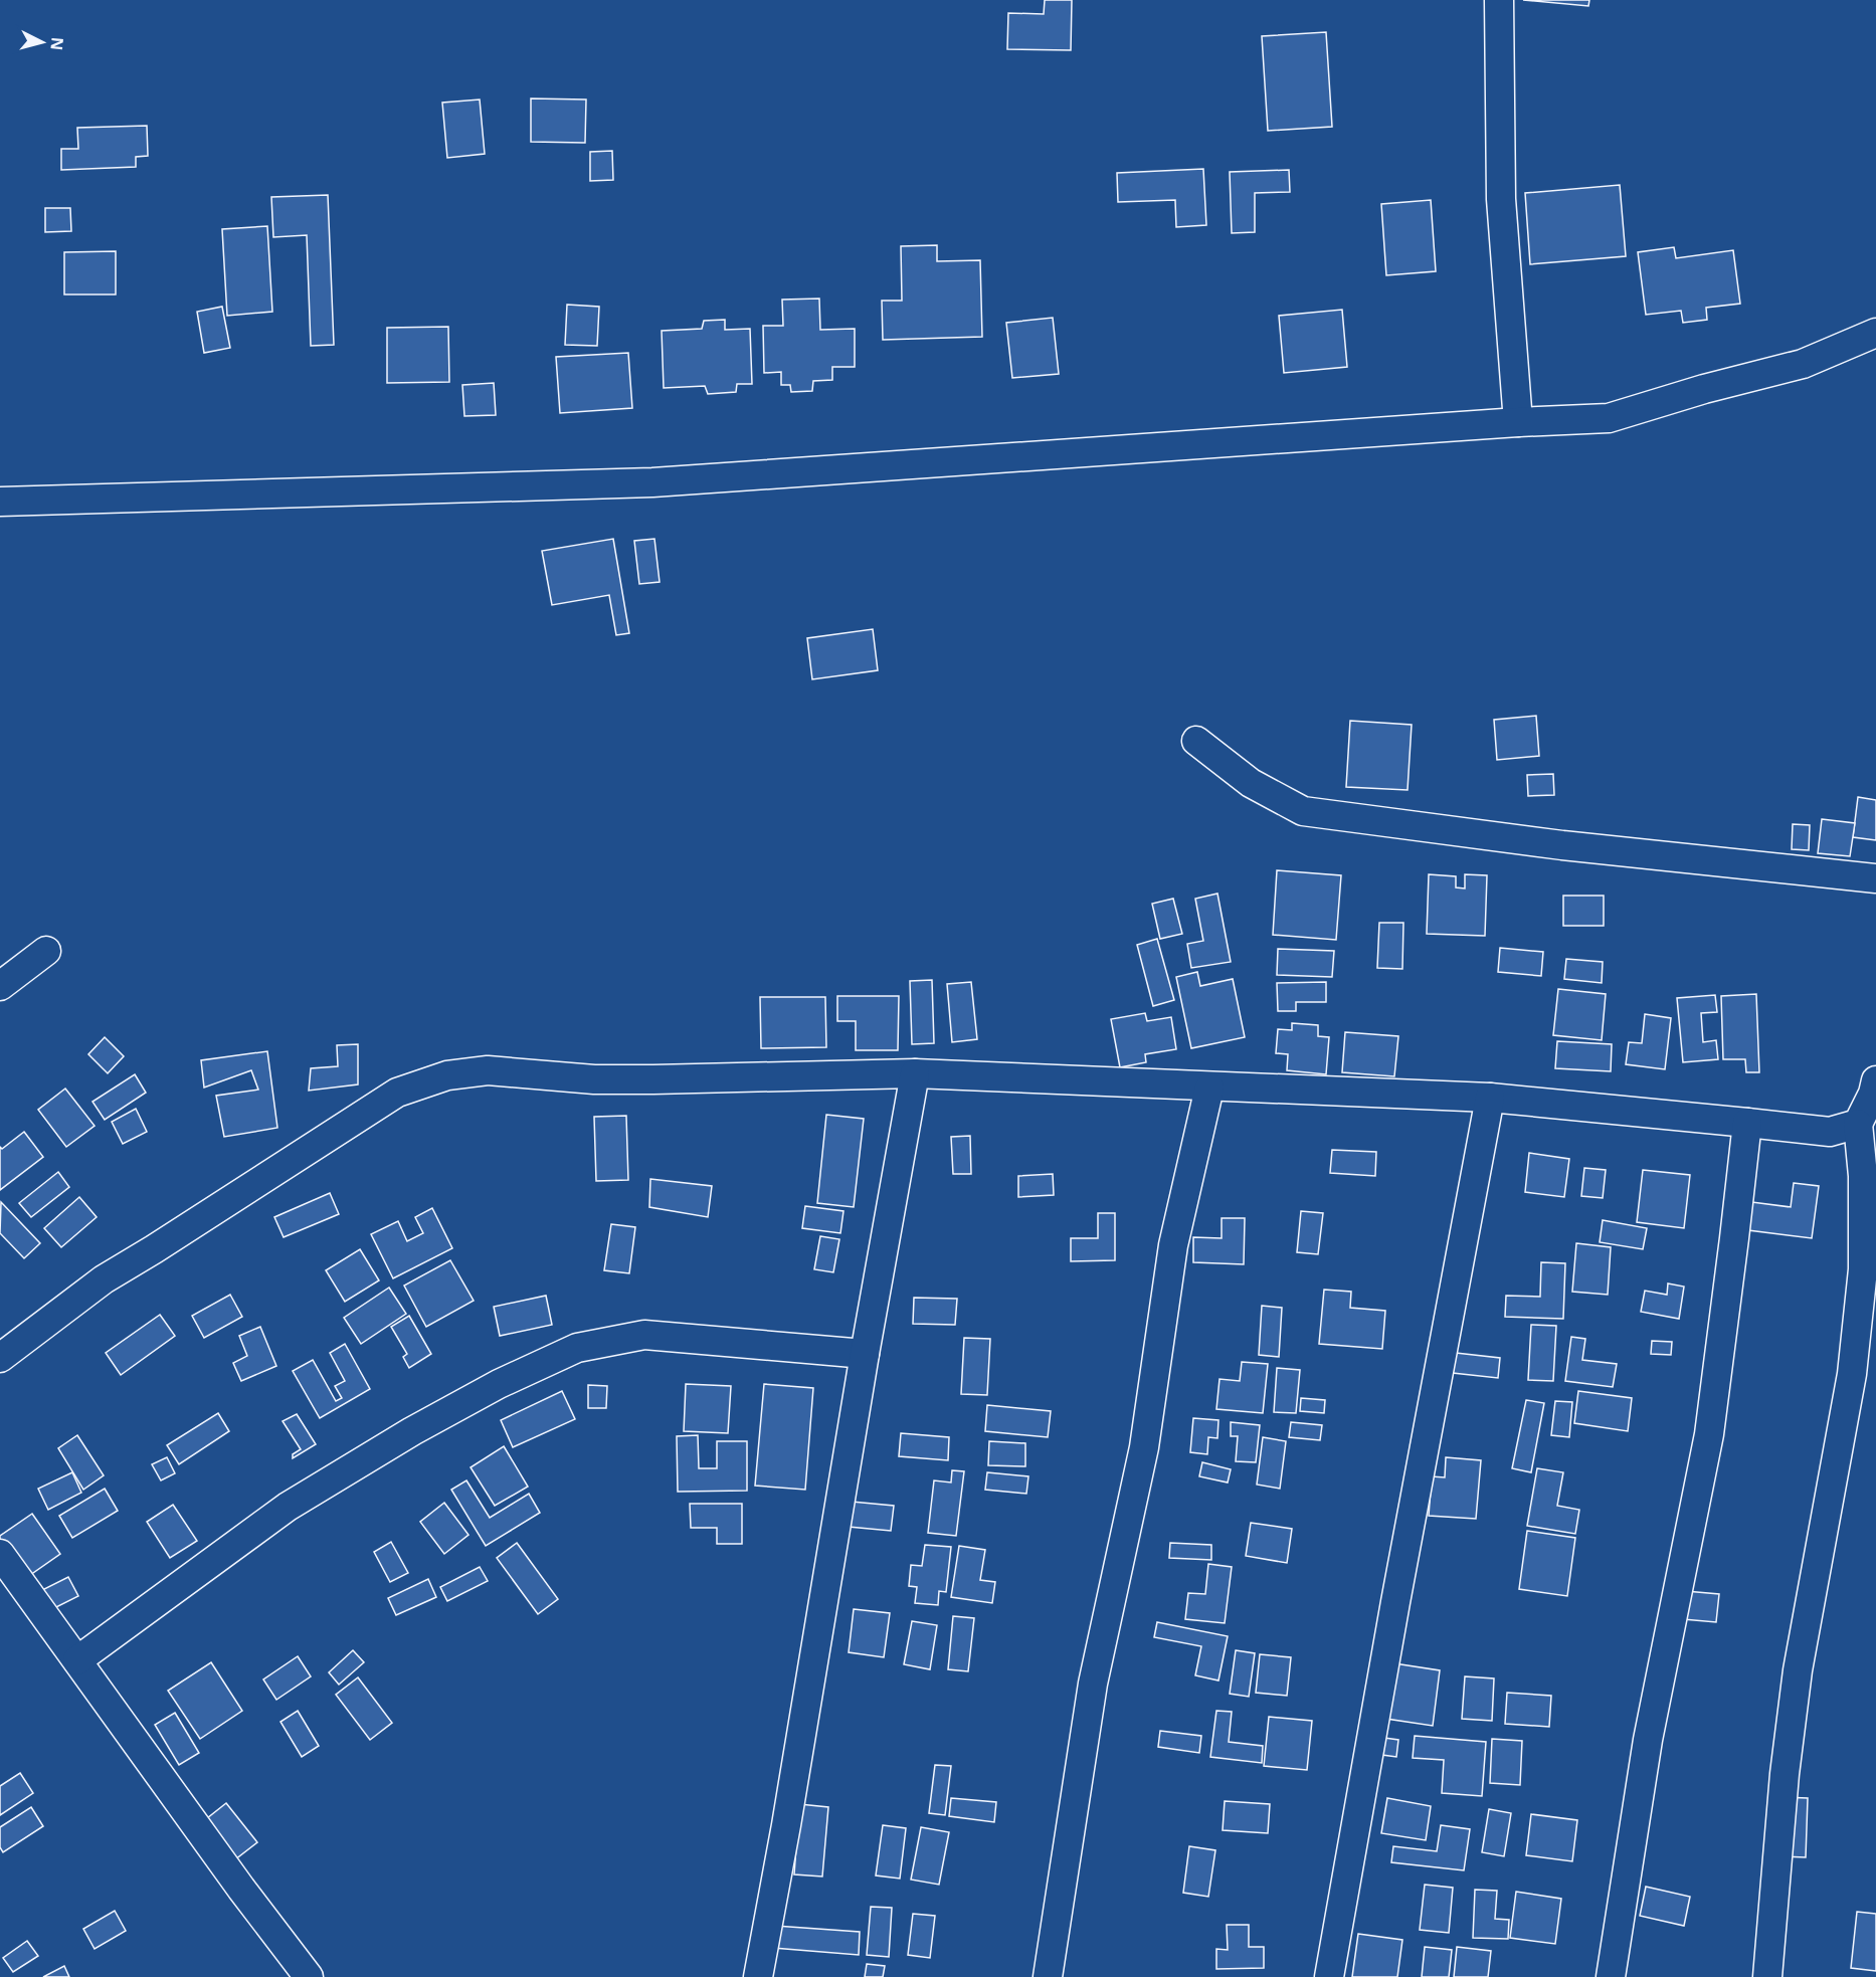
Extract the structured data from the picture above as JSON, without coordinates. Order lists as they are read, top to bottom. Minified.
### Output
{"north":"right"}
